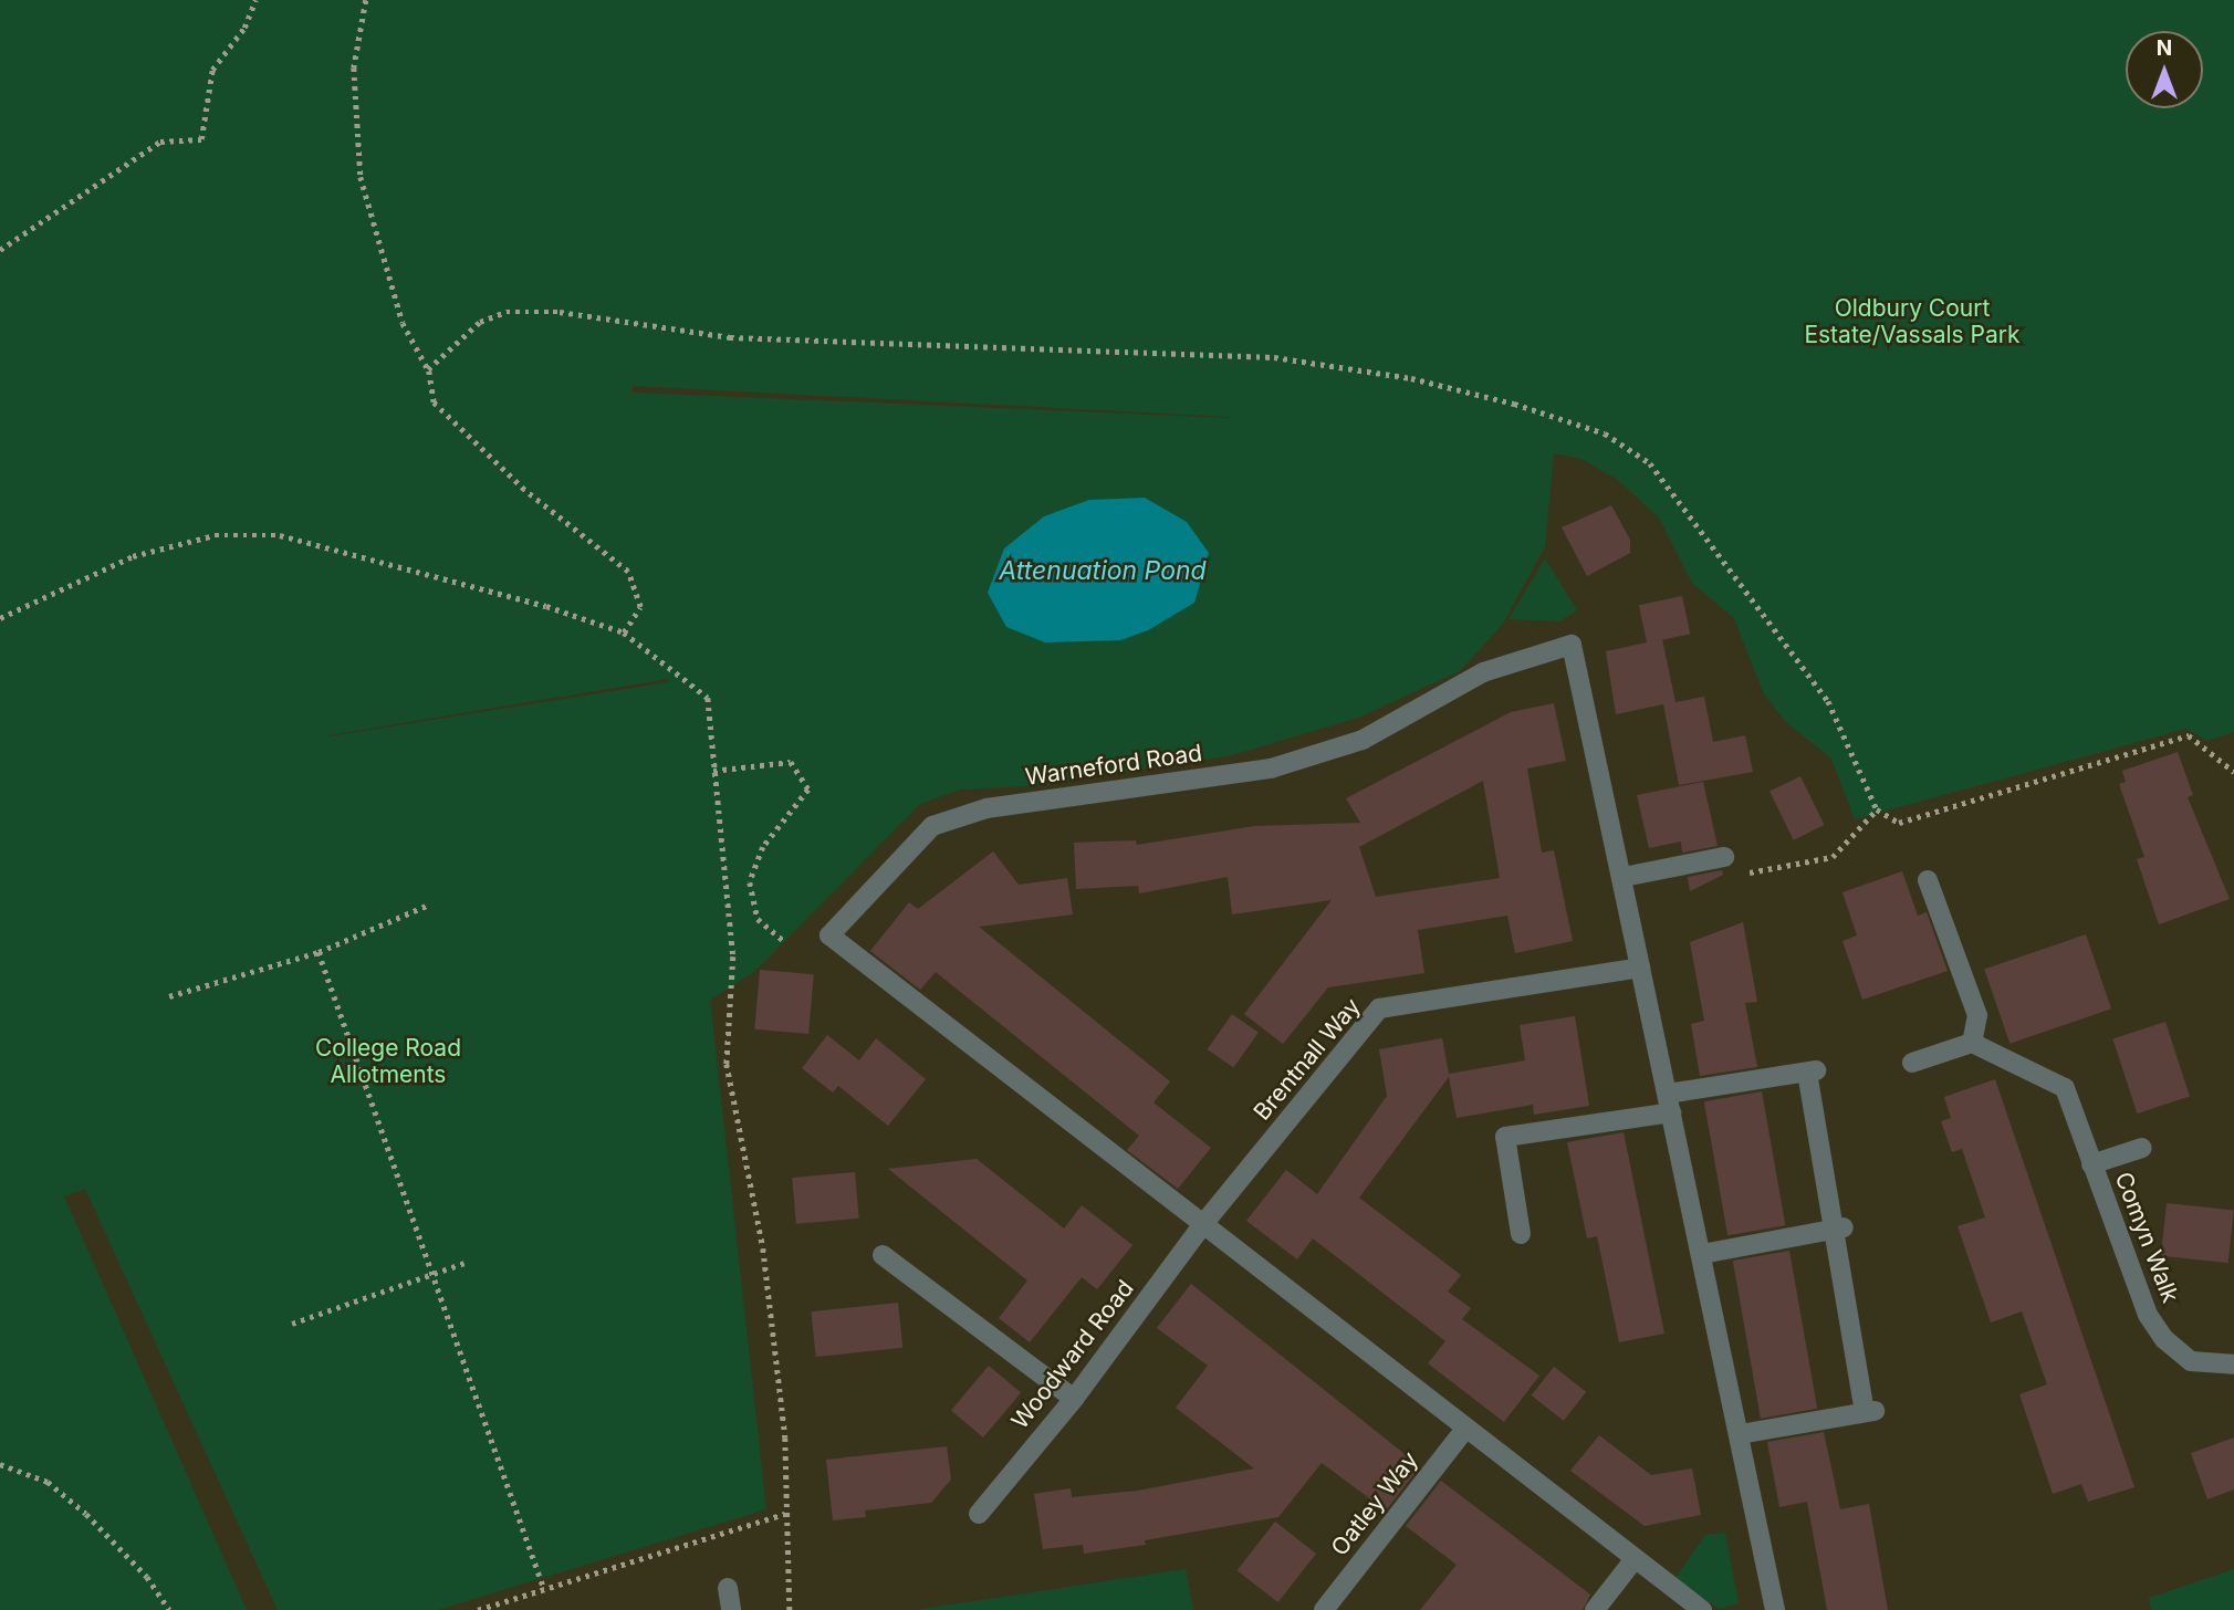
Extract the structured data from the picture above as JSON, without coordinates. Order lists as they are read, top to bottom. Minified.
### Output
{"streets":{"street":["Warneford Road","Brentnall Way","Comyn Walk","Woodward Road","Oatley Way"]},"crossings":[["Warneford Road","Brentnall Way"],["Warneford Road","Woodward Road"],["Brentnall Way","Woodward Road"]],"water":["Attenuation Pond"],"parks":["Oldbury Court Estate/Vassals Park","College Road Allotments"],"north":"top"}
